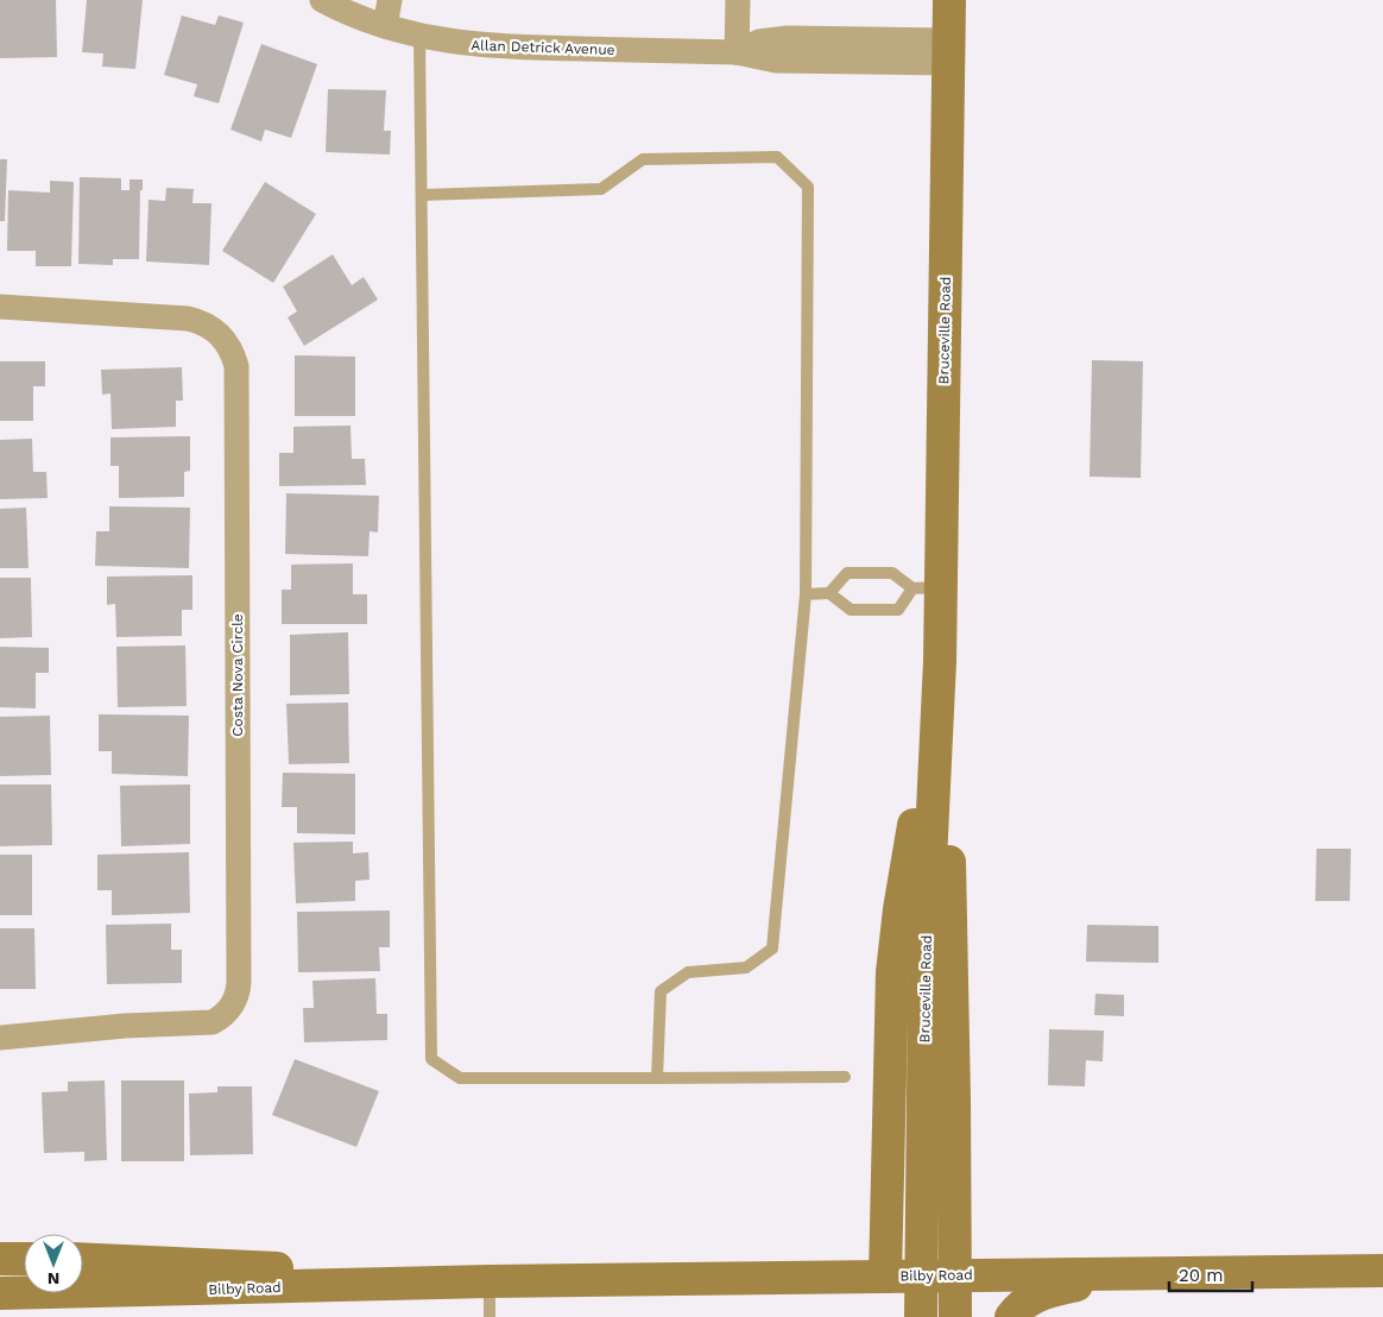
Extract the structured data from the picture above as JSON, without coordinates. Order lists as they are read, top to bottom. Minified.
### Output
{"streets":{"main road":["Bruceville Road","Bilby Road"],"street":["Allan Detrick Avenue","Costa Nova Circle"]},"crossings":[["Allan Detrick Avenue","Bruceville Road"],["Bruceville Road","Bilby Road"]],"scale_bar":"20 m","north":"bottom"}
